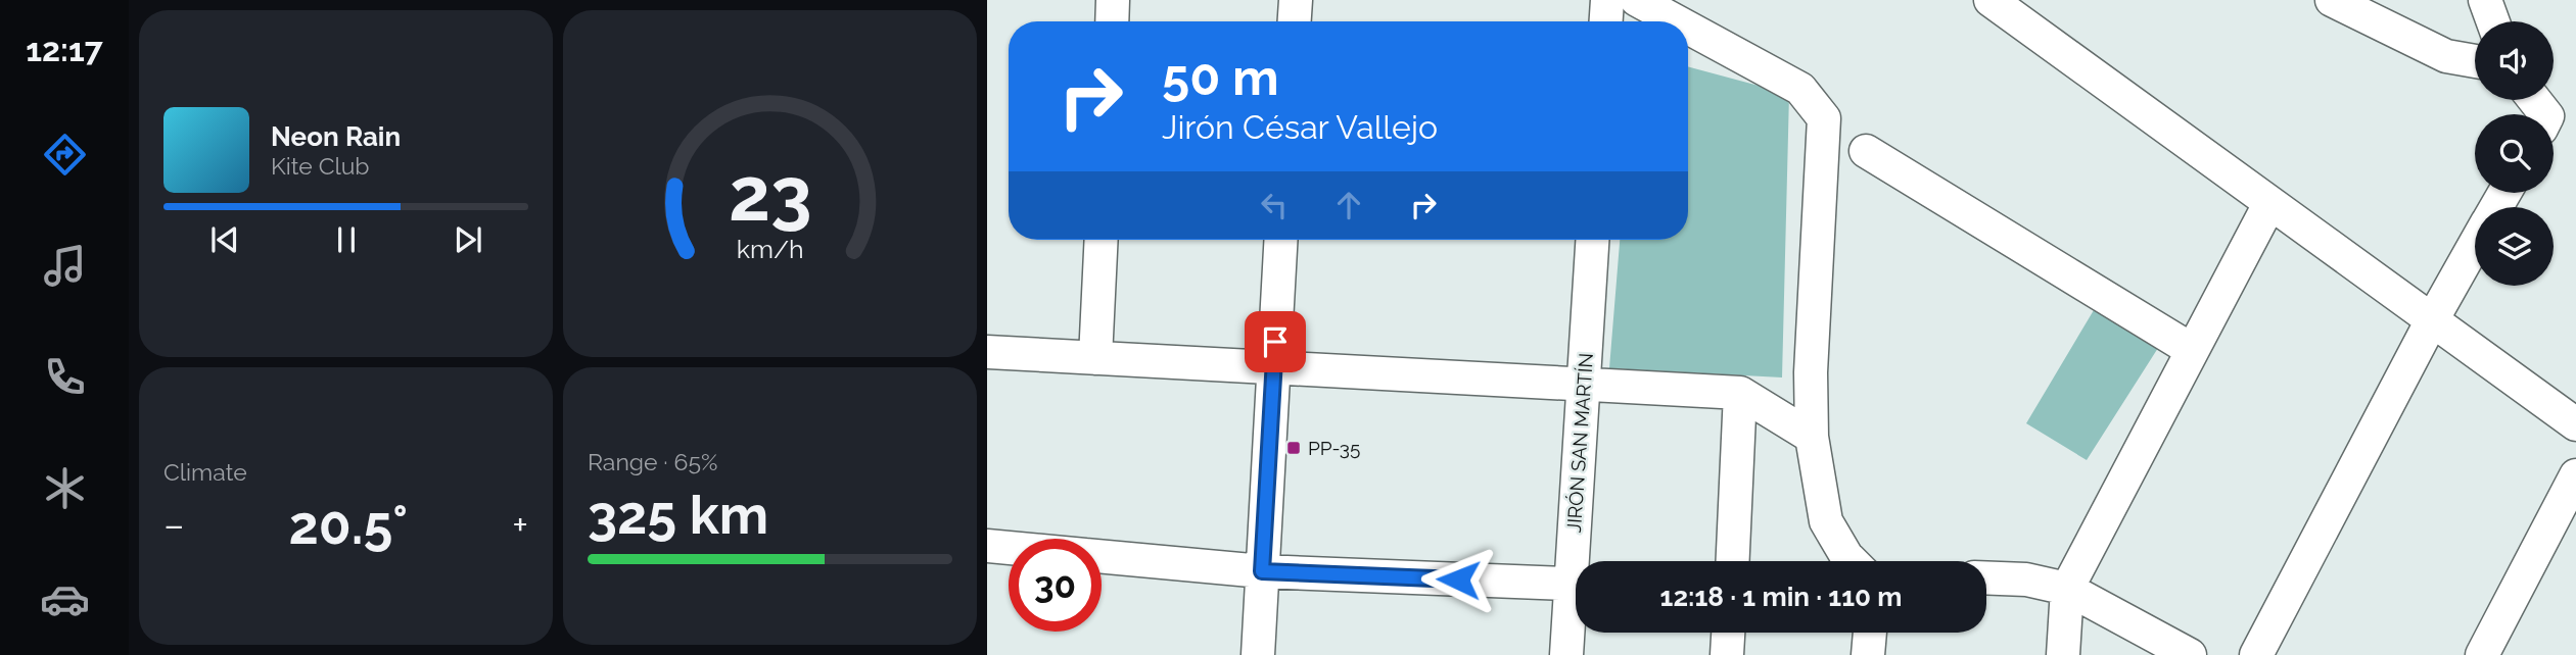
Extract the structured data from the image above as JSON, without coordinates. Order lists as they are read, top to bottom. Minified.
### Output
{"streets":{"street":["JIRÓN SAN MARTÍN"]},"places":{"transit":["PP-35"]},"page":{"tabs":"12:17","turn":["50 m","Jirón César Vallejo"],"song":["Neon Rain","Kite Club"],"tile":["Climate",["Range · 65%","325 km"]],"heat":["−","20.5°","+"],"limit":"30","trip":"12:18 · 1 min · 110 m","gauge":["23","km/h"]}}
